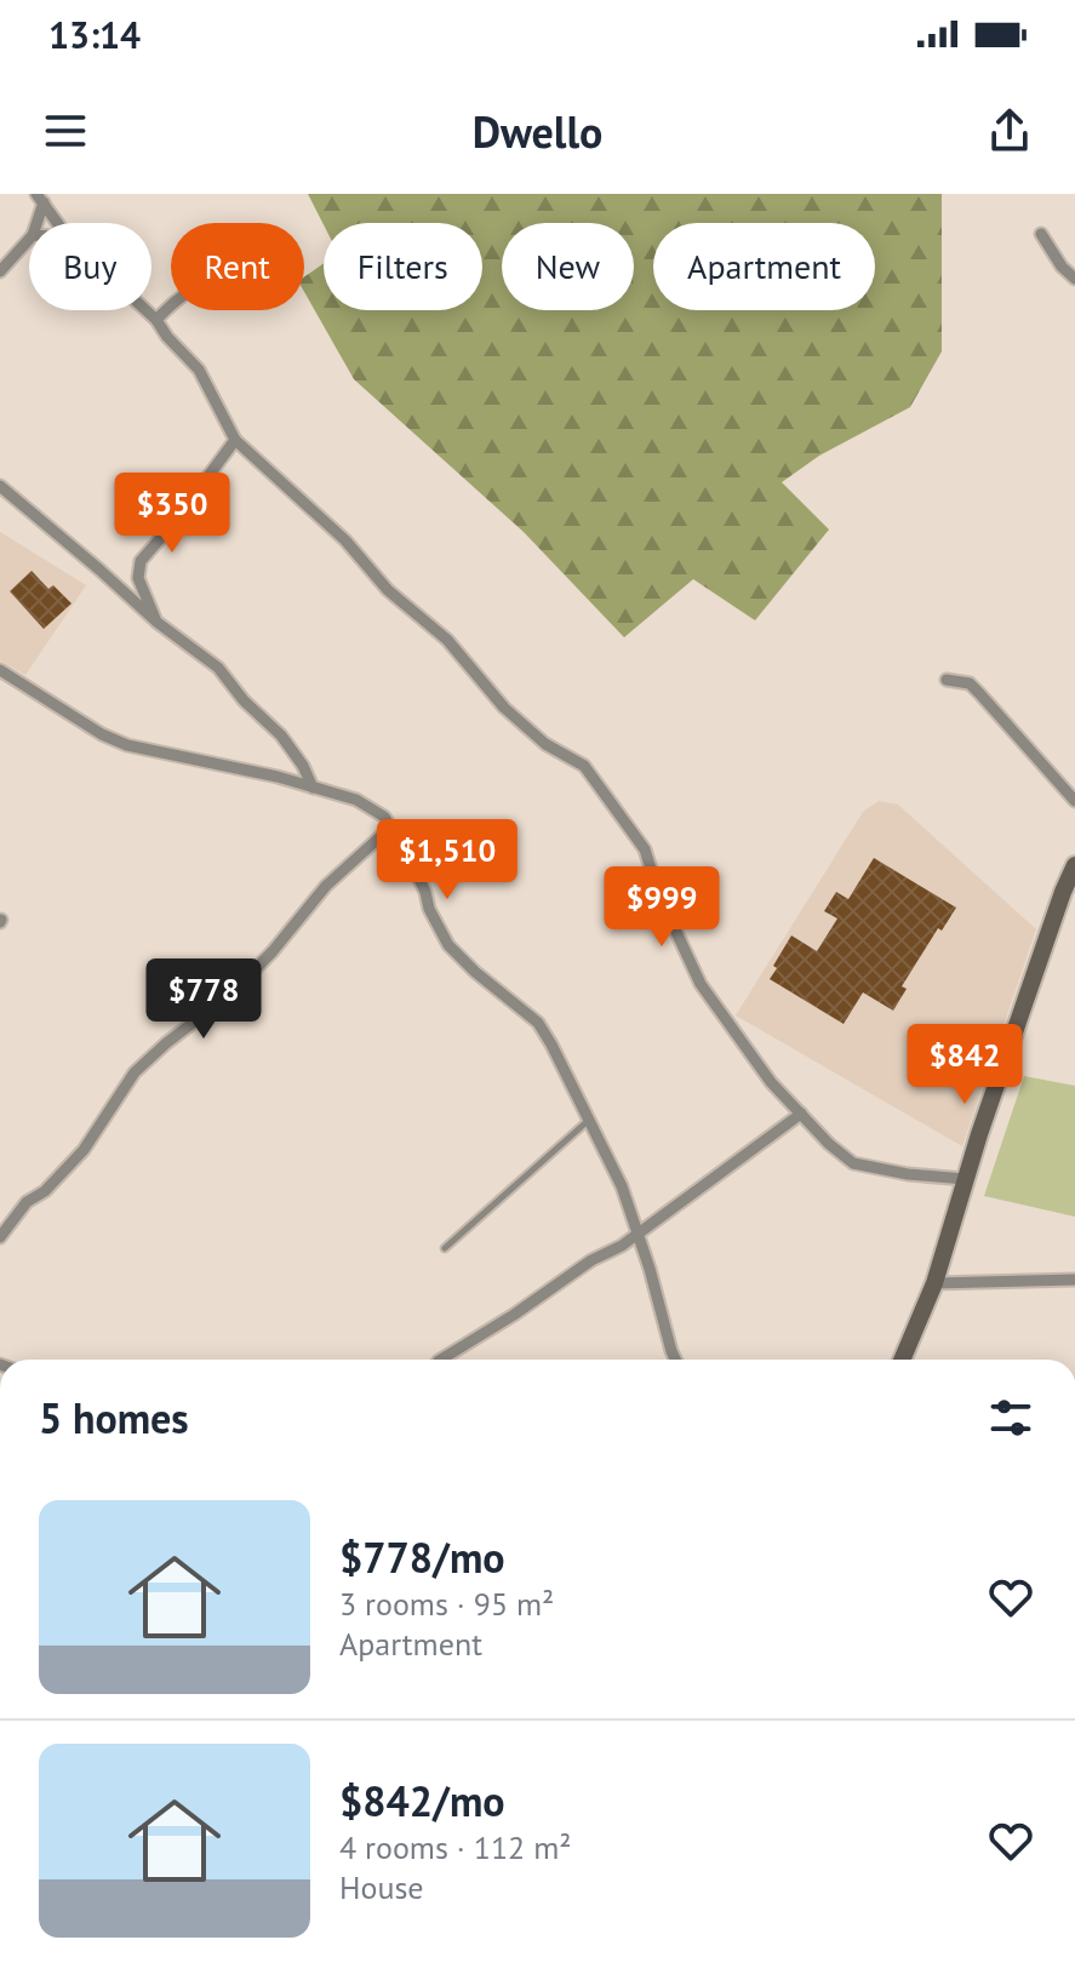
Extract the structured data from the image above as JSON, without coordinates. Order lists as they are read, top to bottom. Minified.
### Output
{"page":{"status":"13:14","header":"Dwello","chip":["Buy","Rent","Filters","New","Apartment"],"price":["$350","$1,510","$999","$778","$842"],"heading":"5 homes","list":[{"name":"$778/mo","note":"3 rooms · 95 m² · Apartment"},{"name":"$842/mo","note":"4 rooms · 112 m² · House"}]}}
